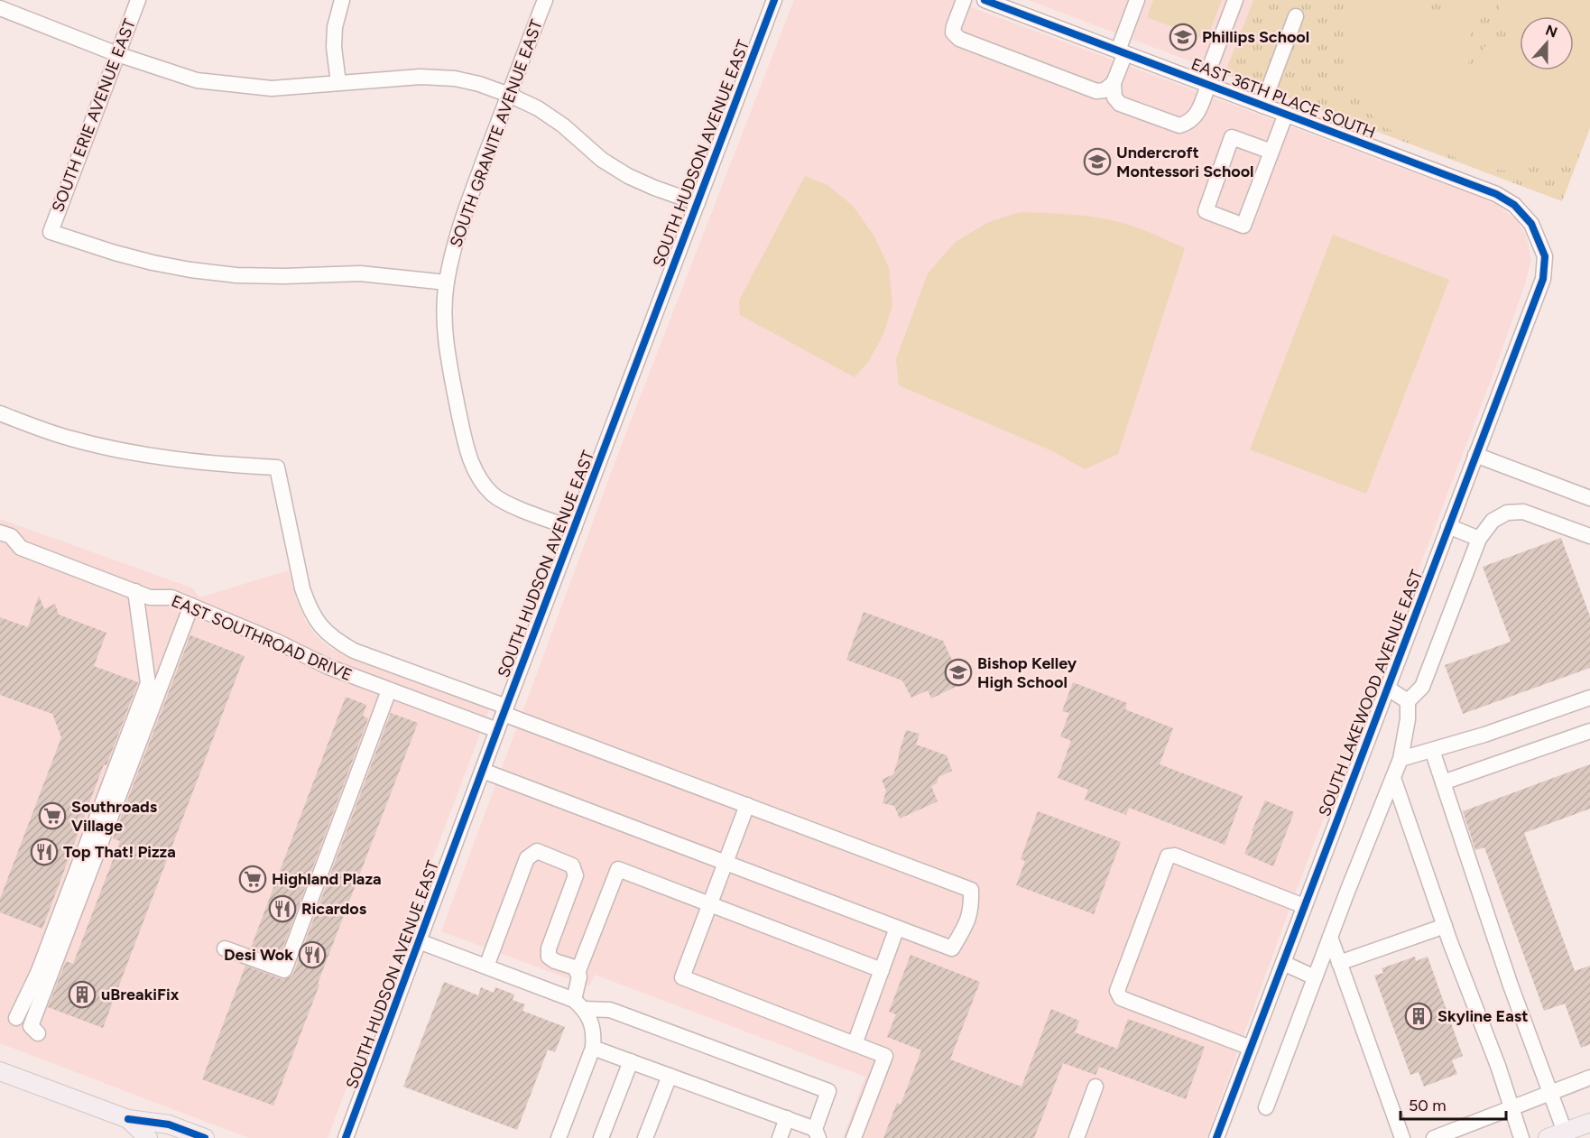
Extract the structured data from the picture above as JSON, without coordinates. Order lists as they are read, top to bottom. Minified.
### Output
{"streets":{"street":["EAST 36TH PLACE SOUTH","SOUTH ERIE AVENUE EAST","SOUTH GRANITE AVENUE EAST","SOUTH HUDSON AVENUE EAST","EAST SOUTHROAD DRIVE","SOUTH LAKEWOOD AVENUE EAST"]},"crossings":[["EAST 36TH PLACE SOUTH","SOUTH LAKEWOOD AVENUE EAST"],["SOUTH ERIE AVENUE EAST","SOUTH GRANITE AVENUE EAST"],["SOUTH GRANITE AVENUE EAST","SOUTH HUDSON AVENUE EAST"],["SOUTH HUDSON AVENUE EAST","EAST SOUTHROAD DRIVE"]],"places":{"school or university":["Phillips School","Undercroft Montessori School","Bishop Kelley High School"],"supermarket":["Southroads Village","Highland Plaza"],"restaurant":["Top That! Pizza","Ricardos","Desi Wok"],"building":["uBreakiFix","Skyline East"]},"scale_bar":"50 m","north":"top"}
